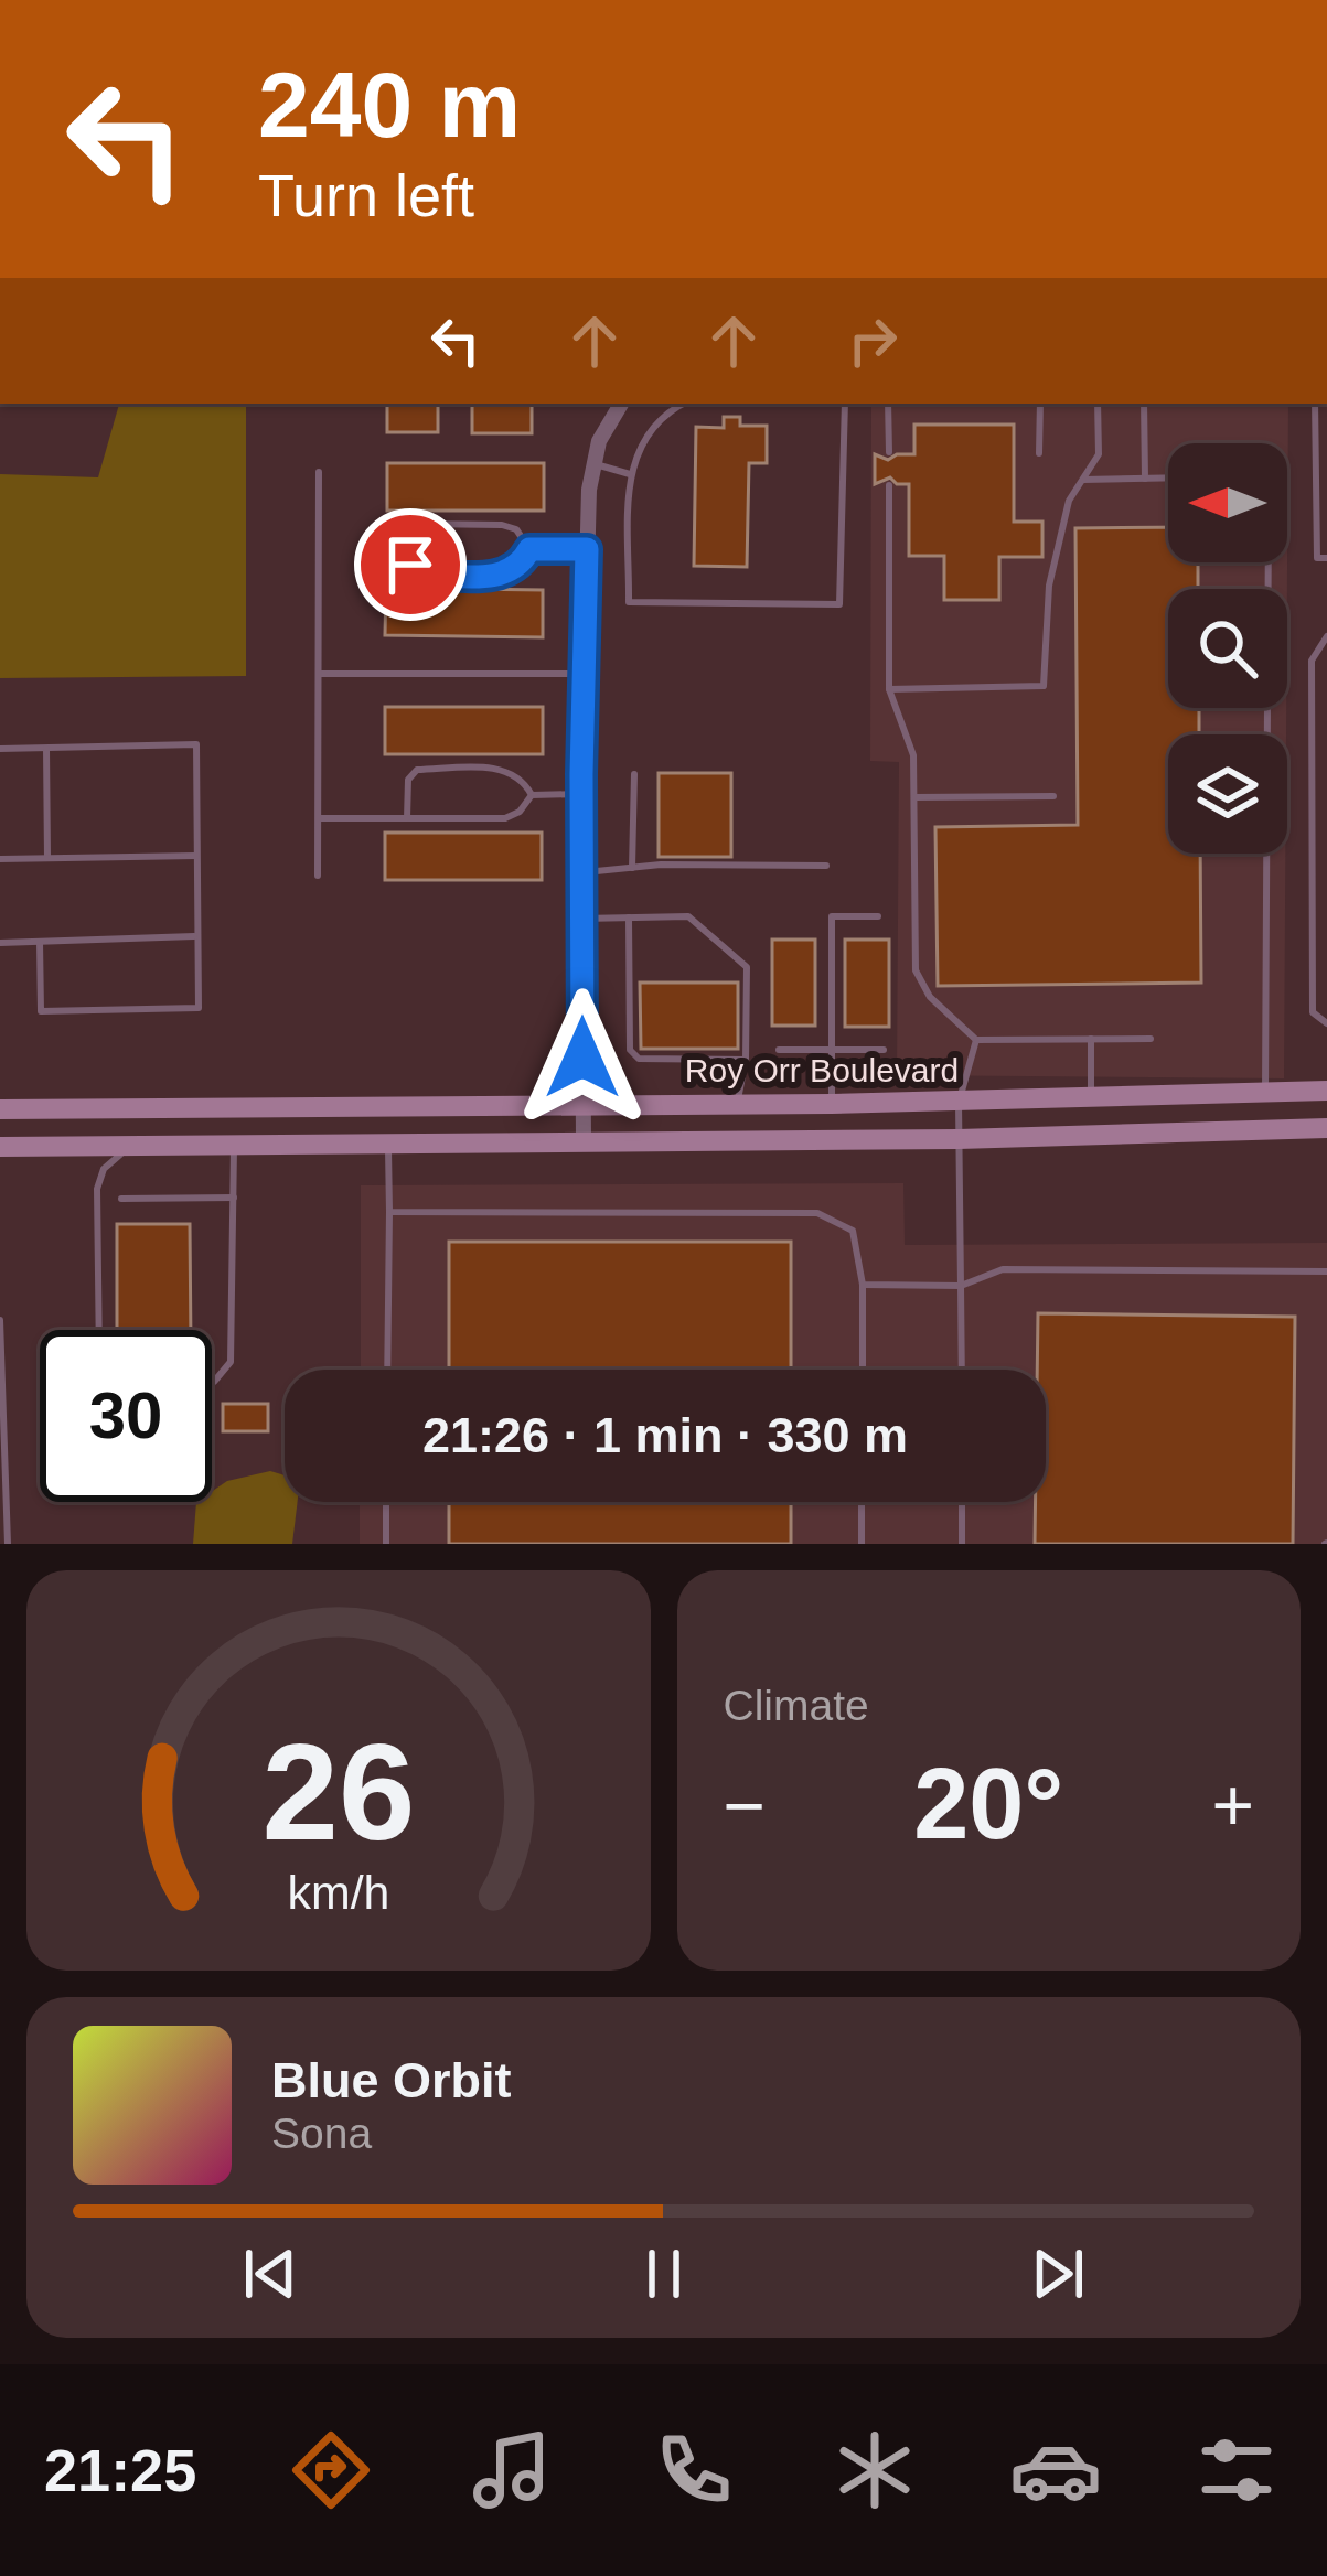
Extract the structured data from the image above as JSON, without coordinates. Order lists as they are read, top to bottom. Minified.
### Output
{"streets":{"main road":["Roy Orr Boulevard"]},"north":"left","page":{"turn":["240 m","Turn left"],"limit":"30","trip":"21:26 · 1 min · 330 m","tile":"Climate","heat":["−","20°","+"],"song":["Blue Orbit","Sona"],"tabs":"21:25","gauge":["26","km/h"]}}
